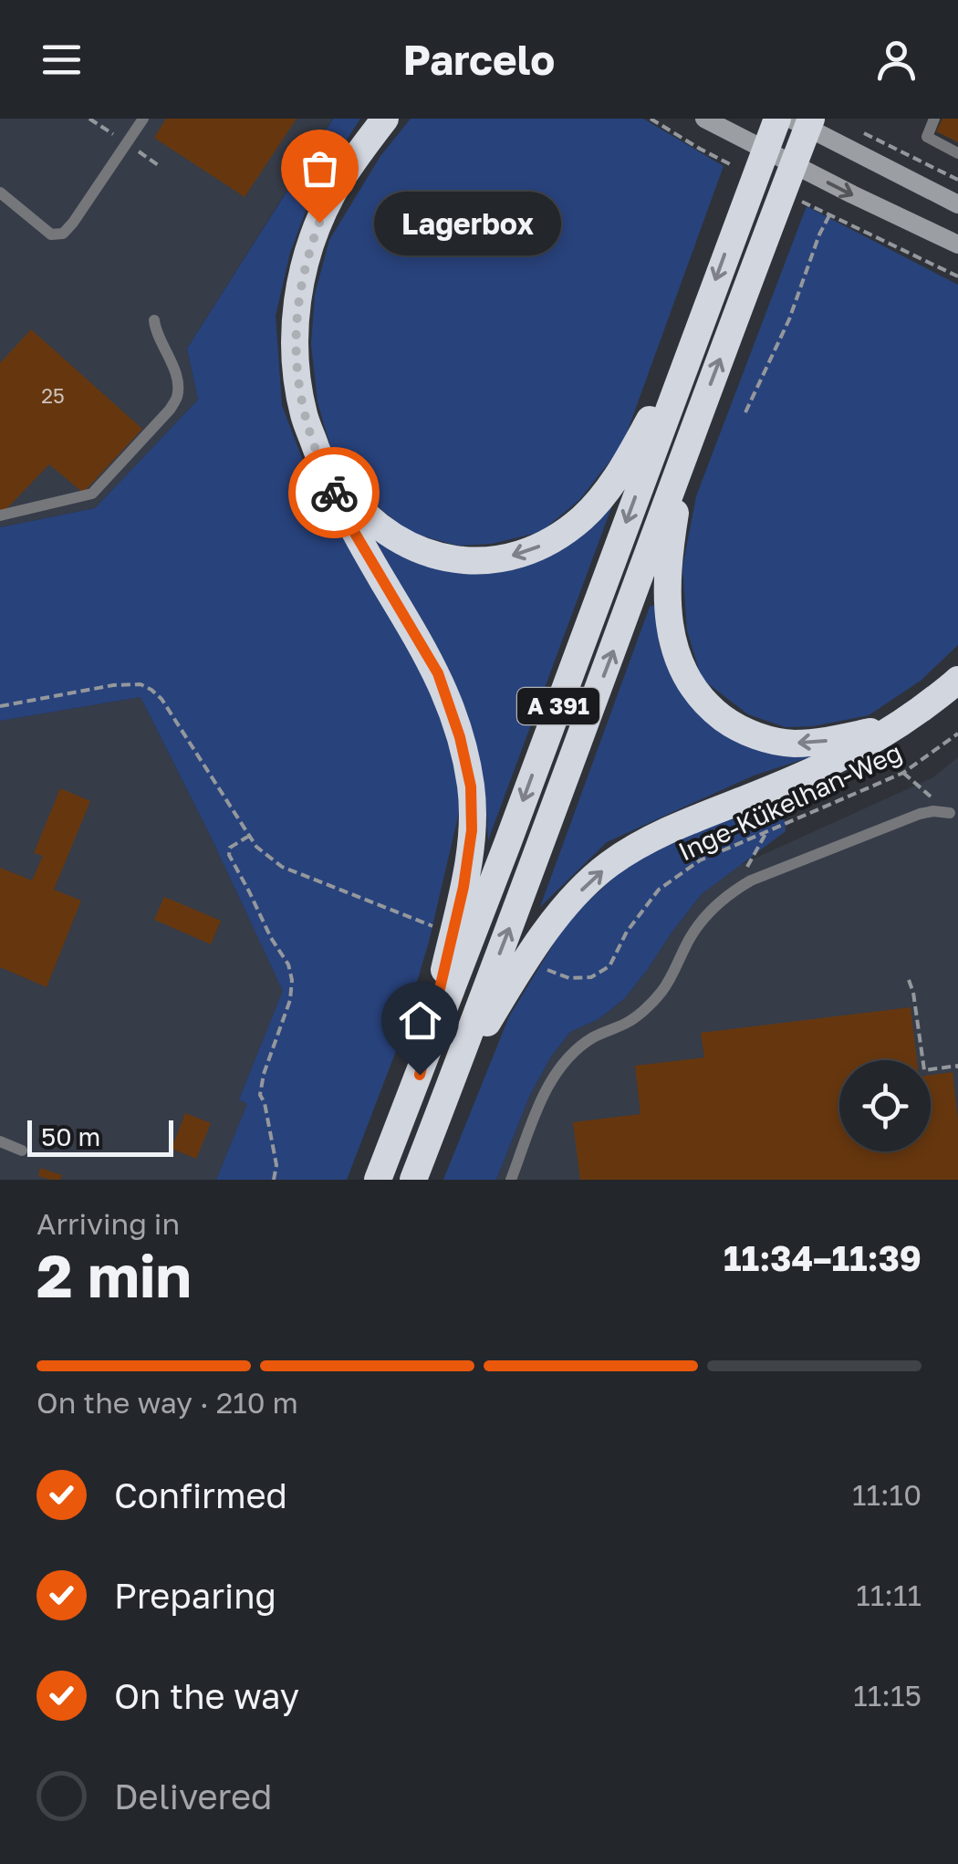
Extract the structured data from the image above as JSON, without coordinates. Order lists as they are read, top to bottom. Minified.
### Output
{"streets":{"highway":["A 391"],"path":["Inge-Kükelhan-Weg"]},"places":["Lagerbox"],"house_numbers":["25"],"scale_bar":"50 m","page":{"header":"Parcelo","bubble":"Lagerbox","scale":"50 m","heading":["2 min","Arriving in","11:34–11:39"],"bar":"On the way · 210 m","list":[["Confirmed","11:10"],["Preparing","11:11"],["On the way","11:15"],"Delivered"]}}
